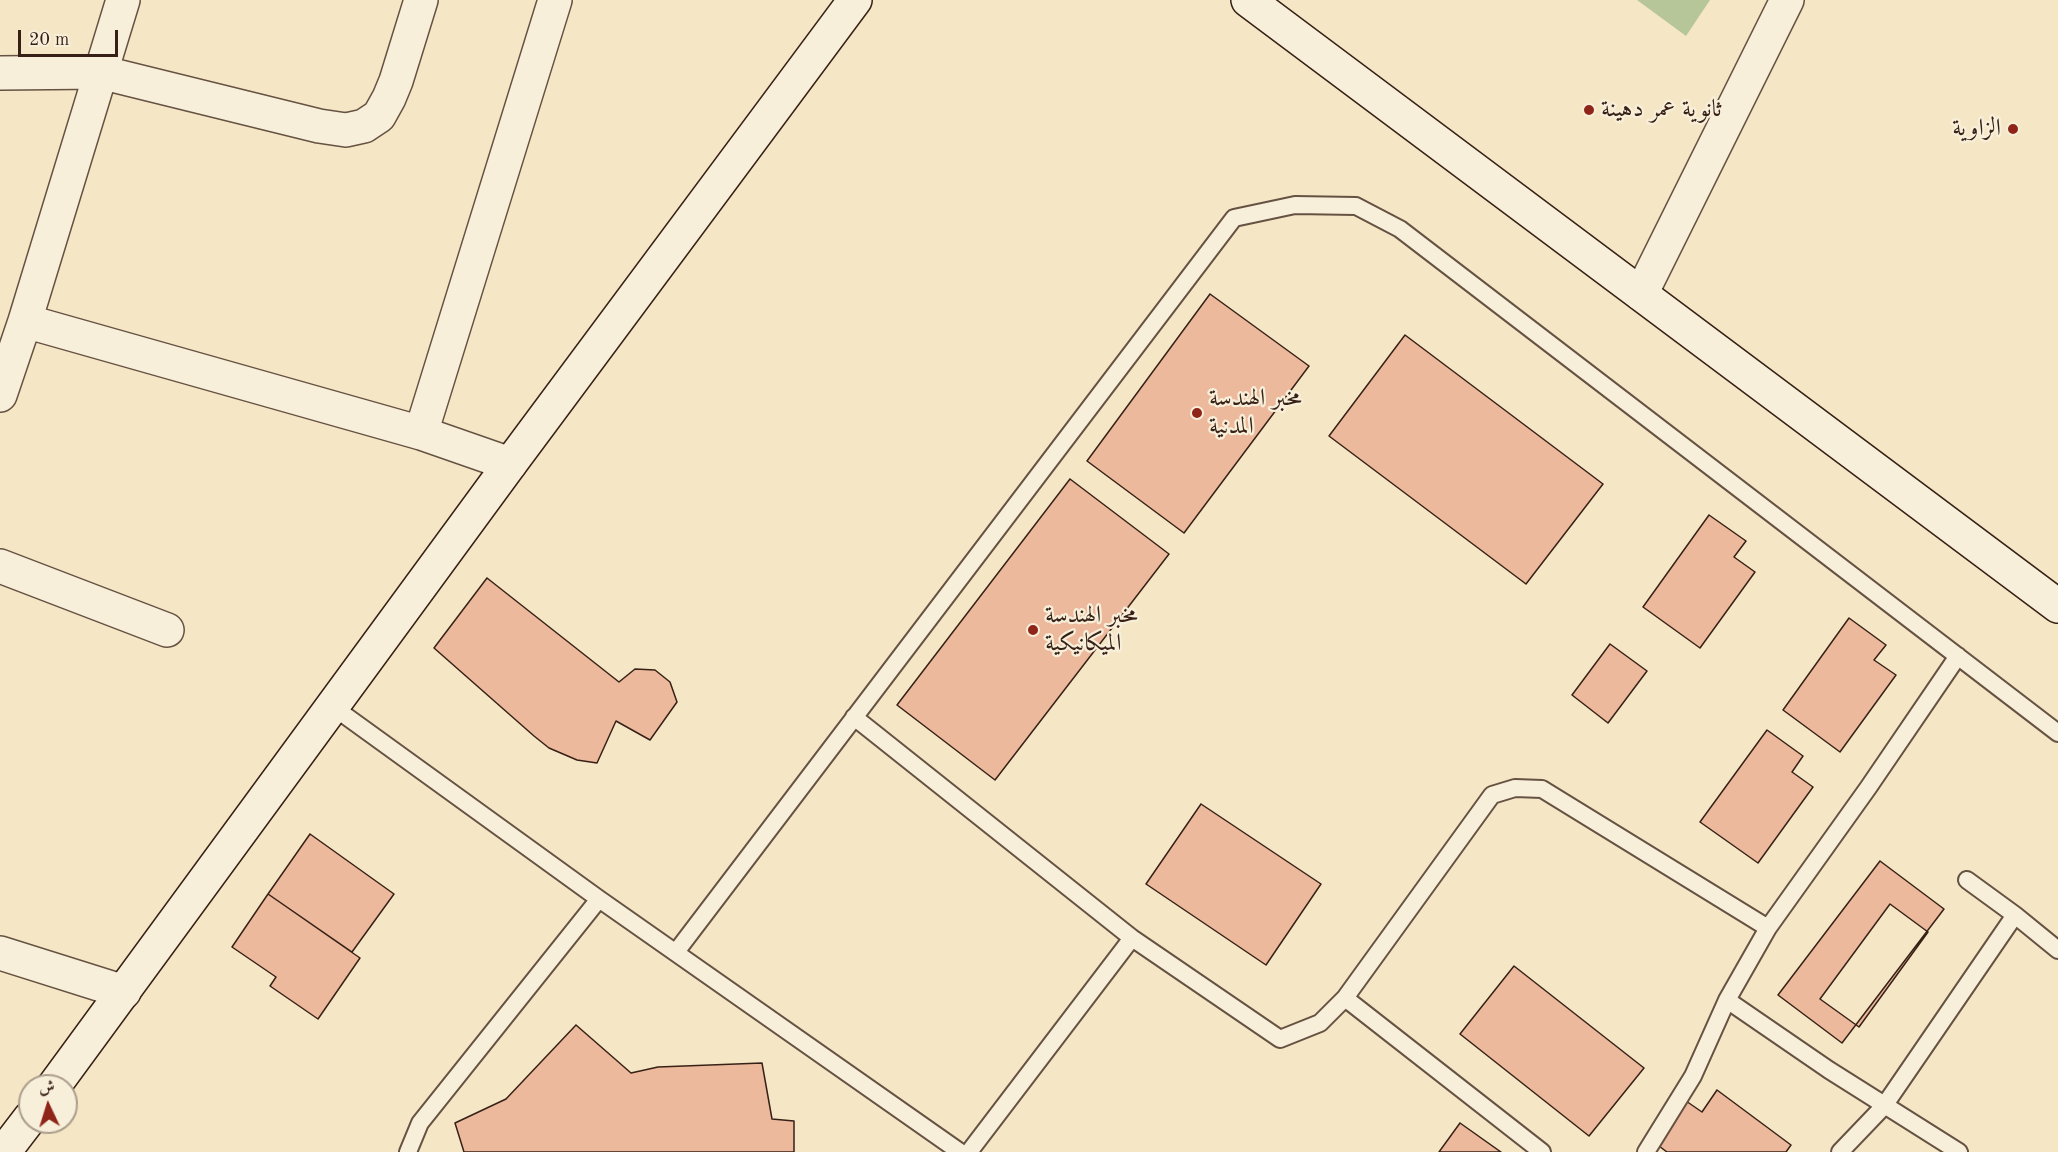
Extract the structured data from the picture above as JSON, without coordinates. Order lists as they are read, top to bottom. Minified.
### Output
{"places":["ثانوية عمر دهينة","الزاوية","مخبر الهندسة المدنية","مخبر الهندسة الميكانيكية"],"scale_bar":"20 m","north":"top"}
